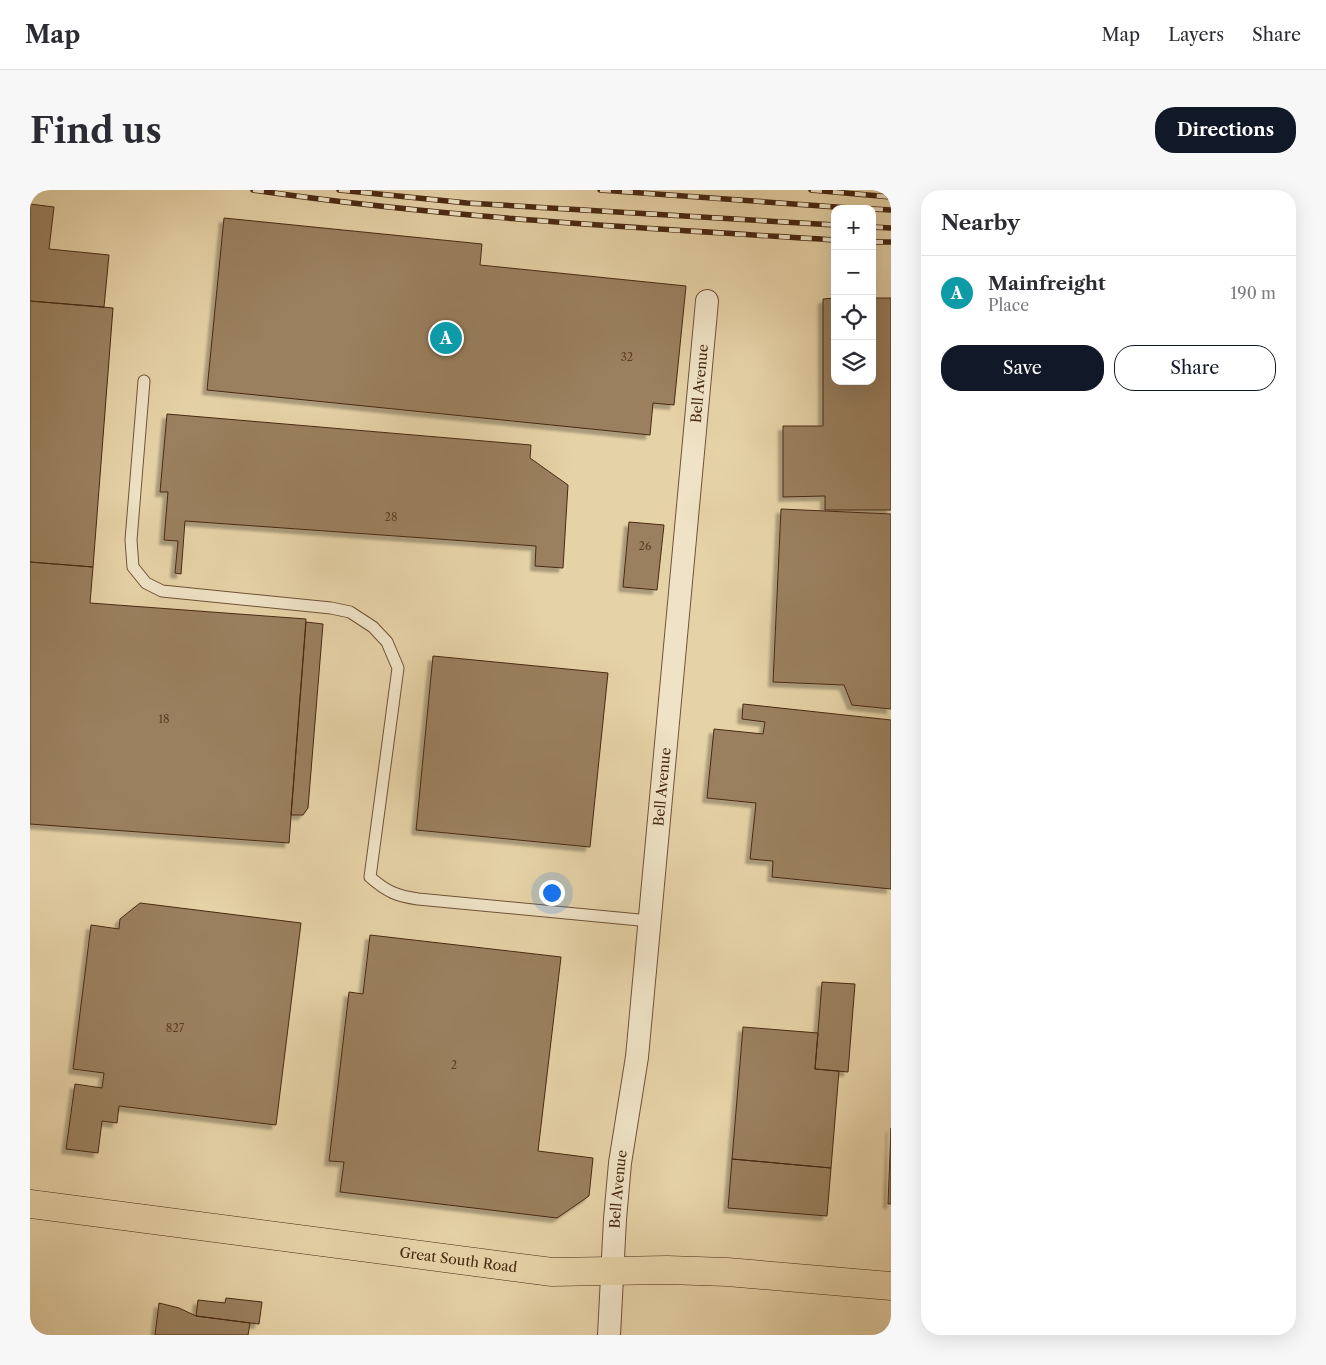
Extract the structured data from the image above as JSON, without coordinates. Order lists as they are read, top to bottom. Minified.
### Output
{"streets":{"main road":["Great South Road"],"street":["Bell Avenue"]},"crossings":[["Bell Avenue","Great South Road"]],"house_numbers":["32","28","26","18","827","2"],"page":{"header":"Map","nav":["Map","Layers","Share"],"buttons":["Directions",["Save","Share"]],"title":"Find us","heading":"Nearby","map_buttons":["+","−"],"list":[{"mark":"A","name":"Mainfreight","note":"Place","value":"190 m"}],"pins":"A"}}
